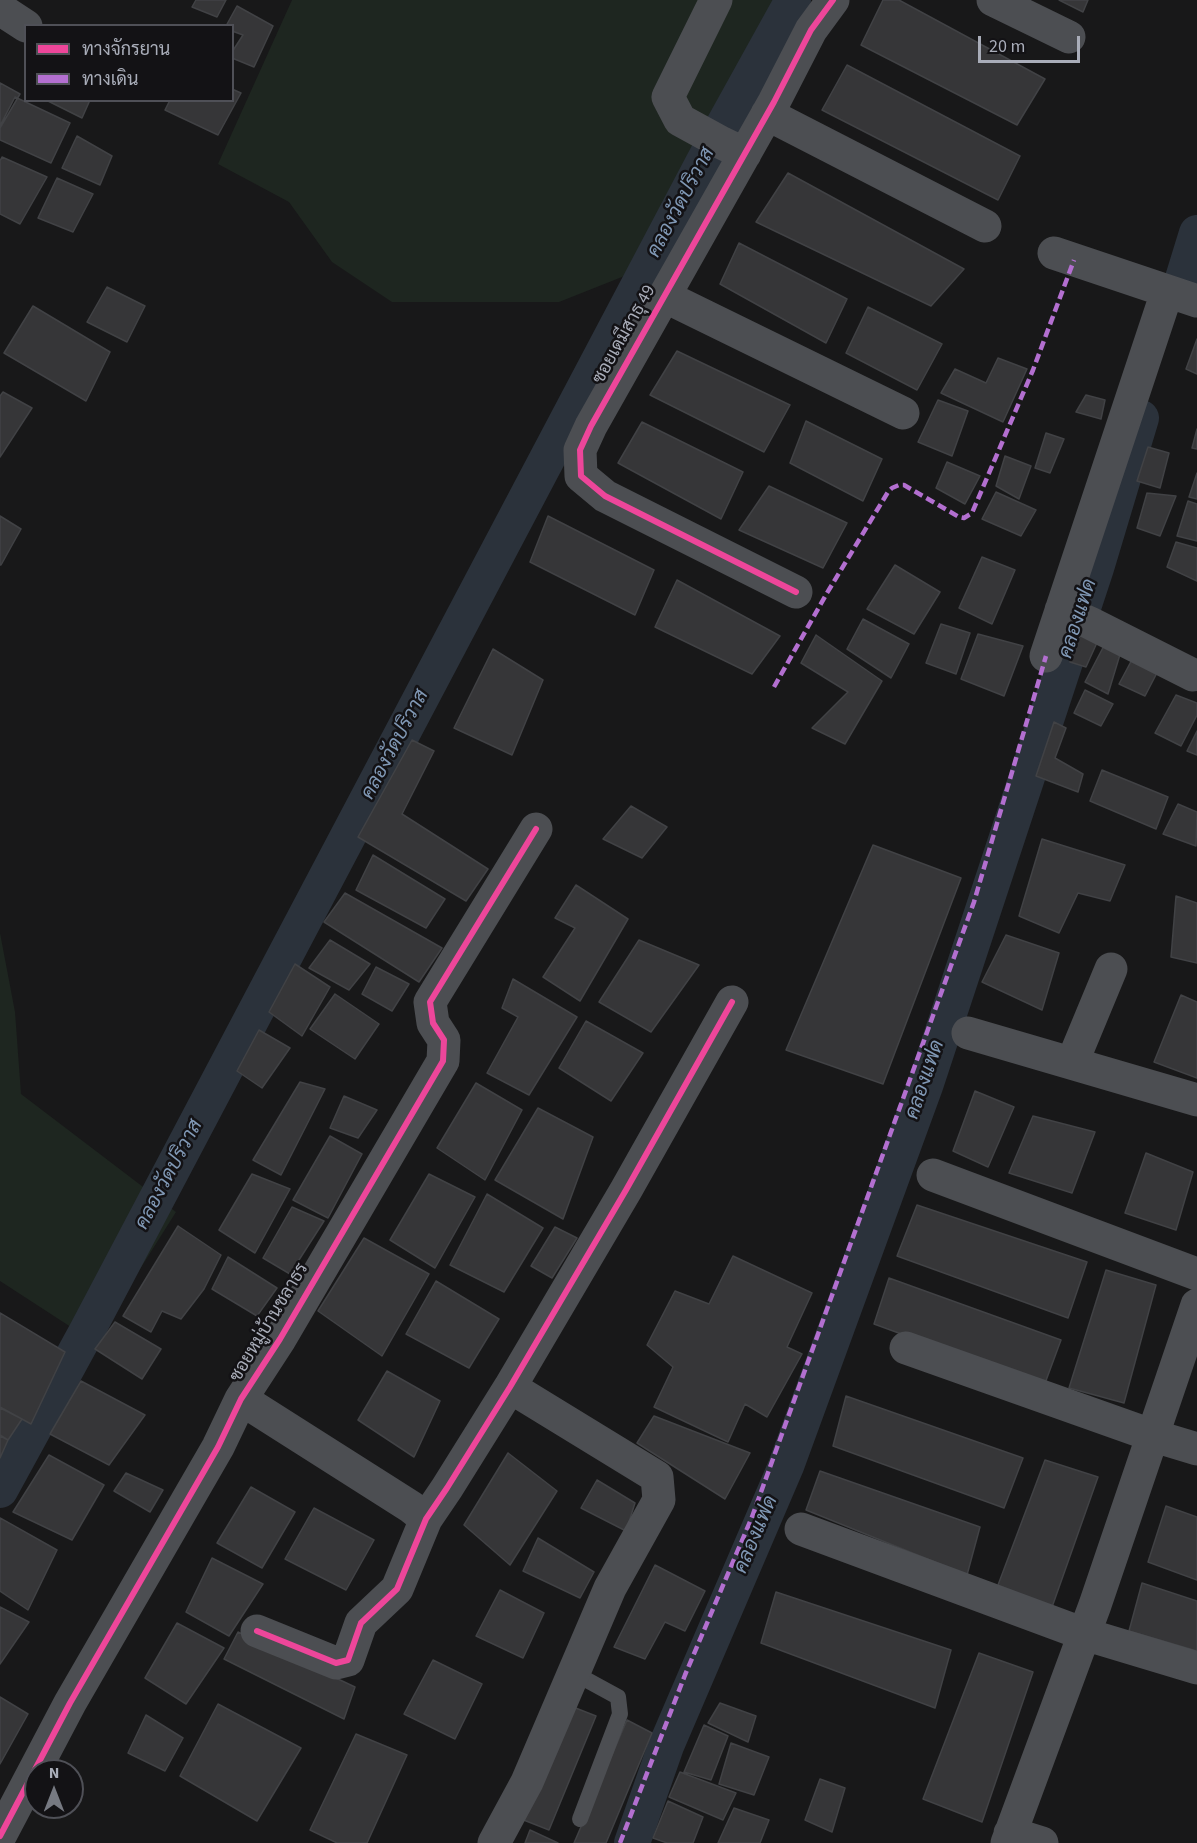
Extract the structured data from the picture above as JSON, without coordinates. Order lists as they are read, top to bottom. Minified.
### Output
{"streets":{"street":["ซอยเดมีสาธุ 49","ซอยหมู่บ้านชลาธร"]},"water":["คลองวัดปริวาส","คลองแฟด"],"legend":["ทางจักรยาน","ทางเดิน"],"scale_bar":"20 m","north":"top"}
